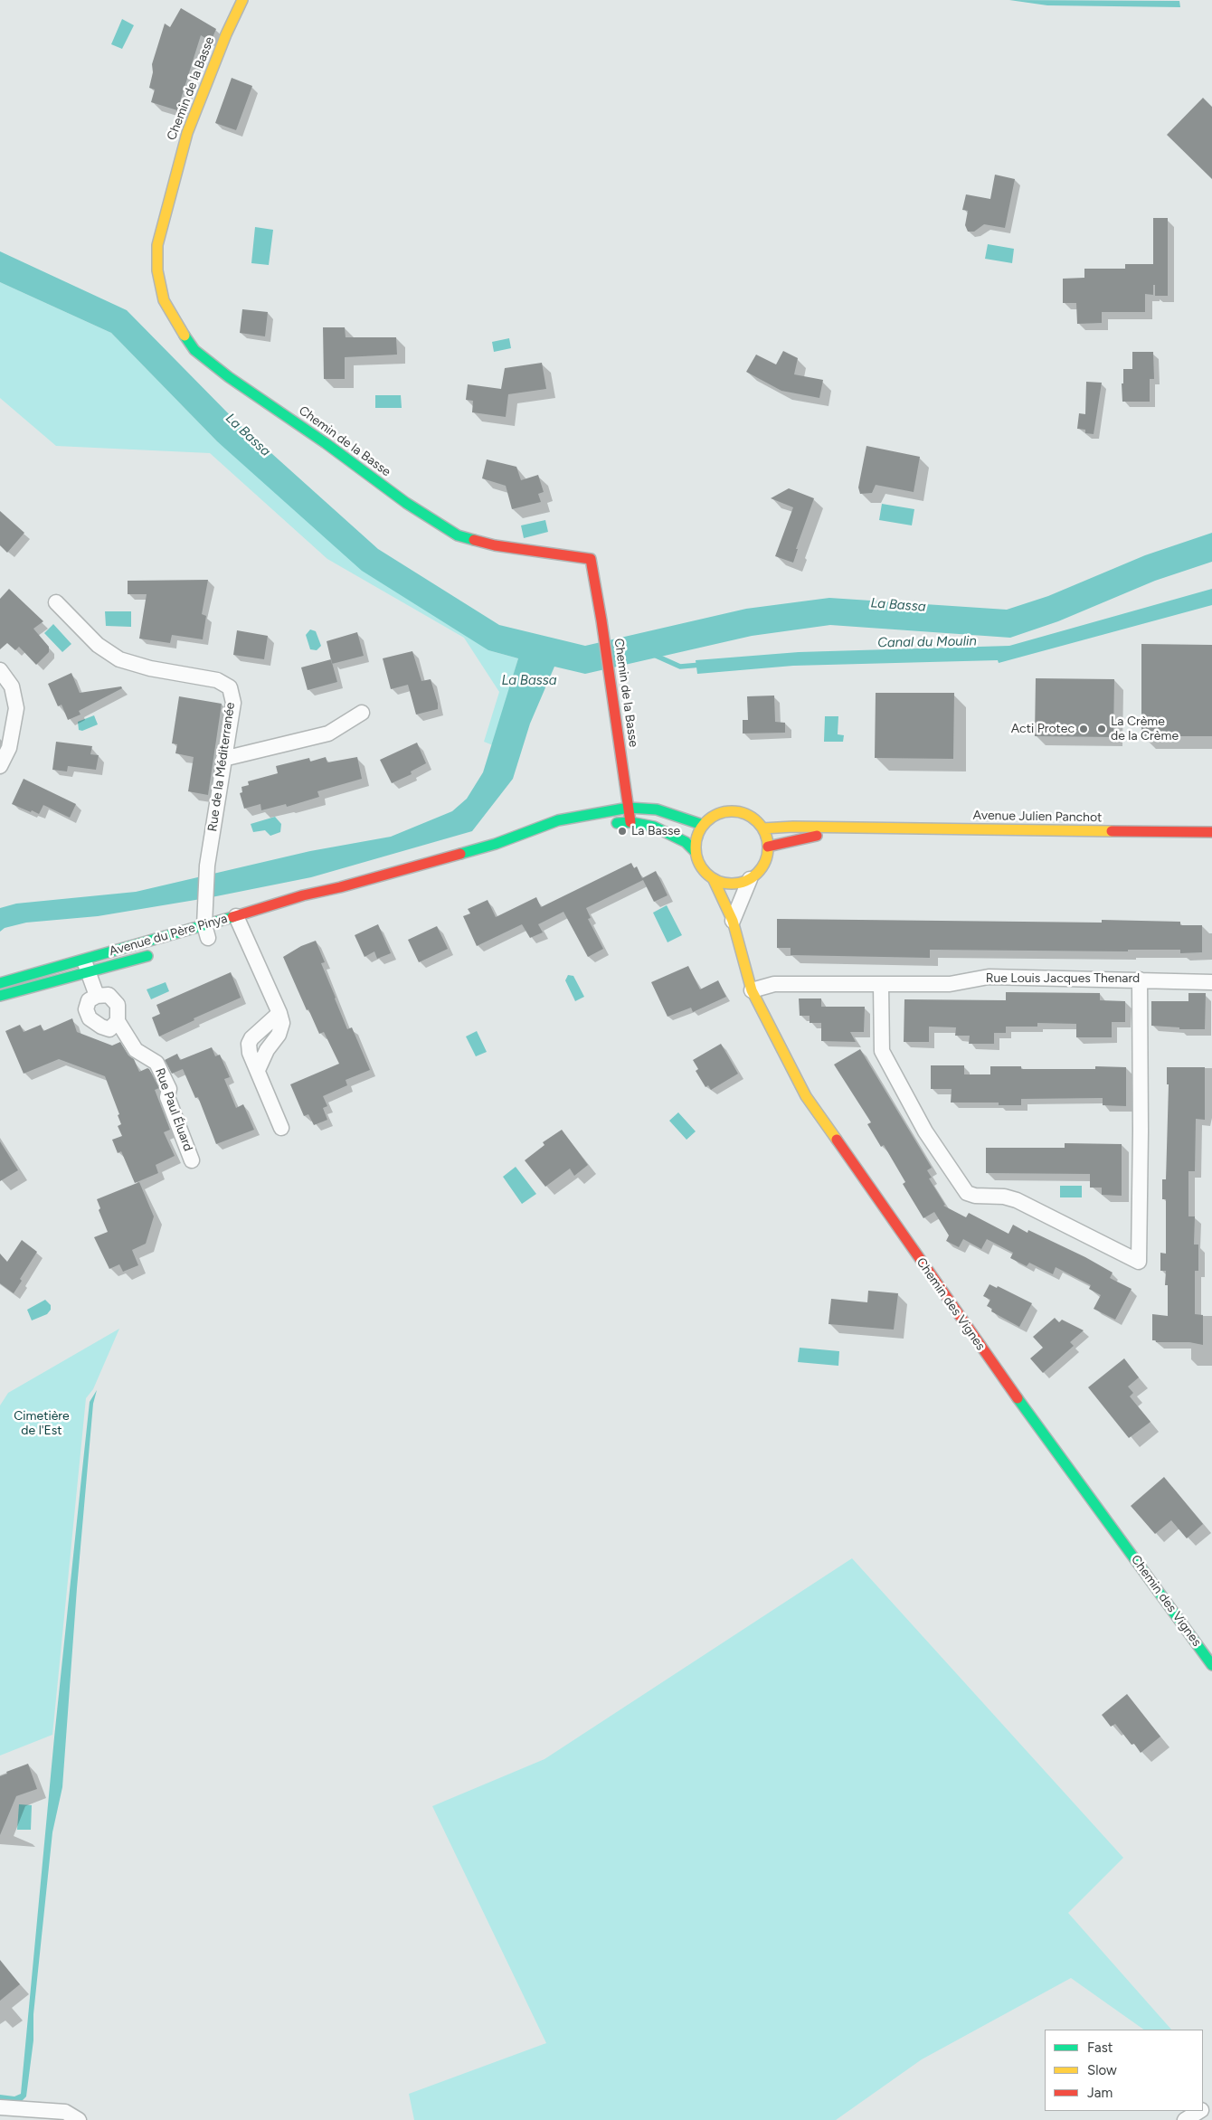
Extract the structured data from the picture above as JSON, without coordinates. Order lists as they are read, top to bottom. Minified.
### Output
{"streets":{"street":["Chemin de la Basse","Rue de la Méditerranée","Avenue Julien Panchot","Avenue du Père Pinya","Rue Louis Jacques Thenard","Rue Paul Éluard","Chemin des Vignes"]},"crossings":[["Chemin de la Basse","Avenue du Père Pinya"],["Rue de la Méditerranée","Avenue du Père Pinya"],["Avenue Julien Panchot","Avenue du Père Pinya"],["Avenue Julien Panchot","Chemin des Vignes"],["Avenue du Père Pinya","Chemin des Vignes"],["Rue Louis Jacques Thenard","Chemin des Vignes"]],"water":["La Bassa","Canal du Moulin"],"parks":["Cimetière de l'Est"],"places":["Acti Protec","La Crème de la Crème","La Basse"],"legend":["Fast","Slow","Jam"]}
